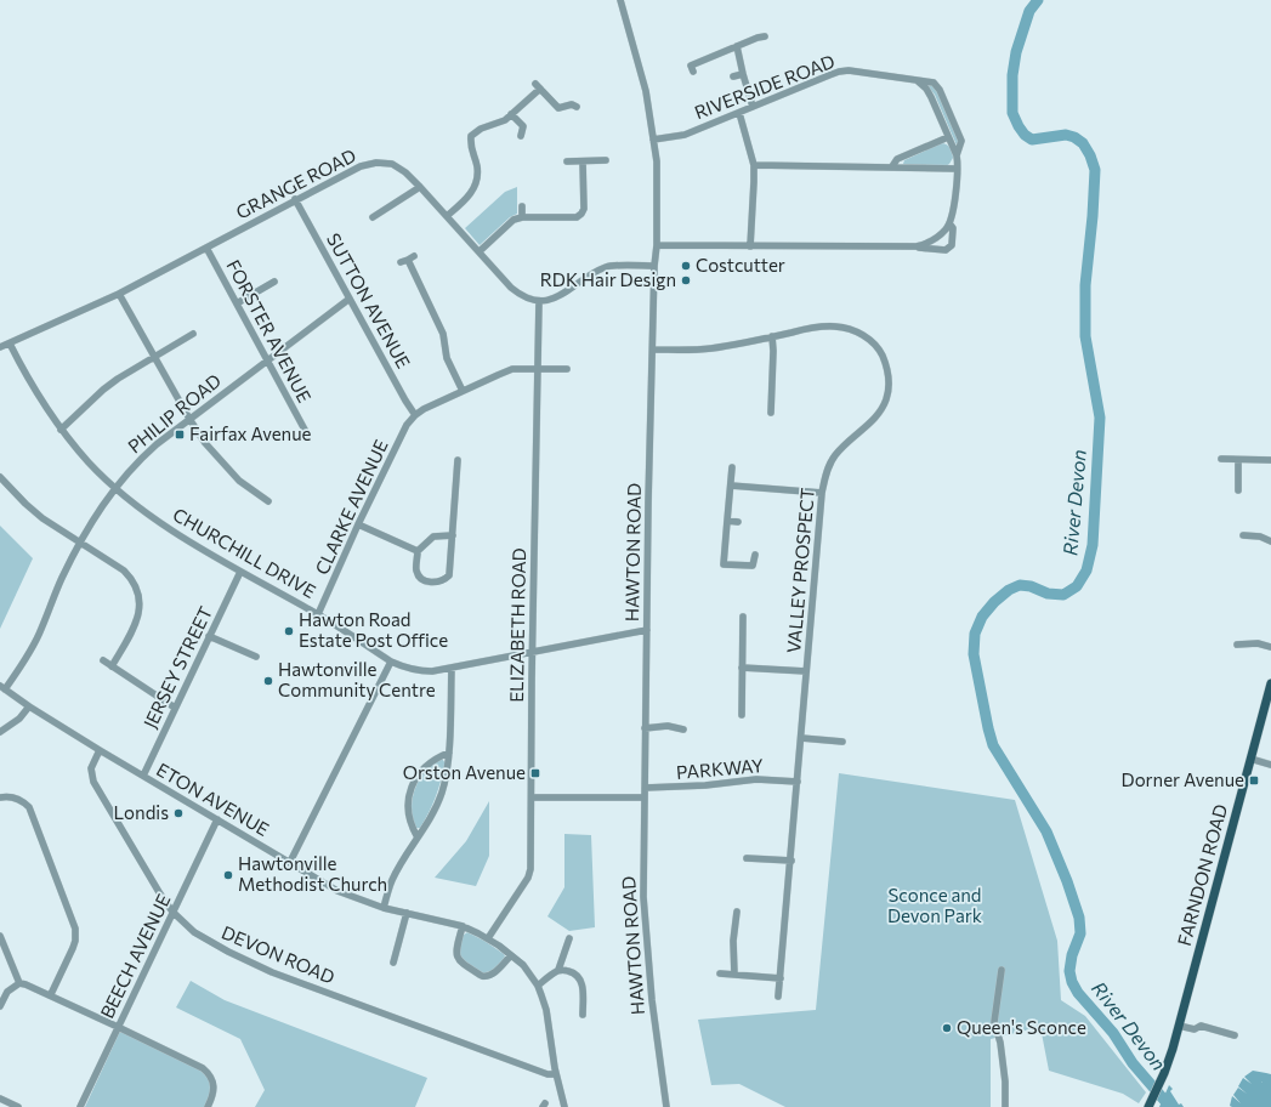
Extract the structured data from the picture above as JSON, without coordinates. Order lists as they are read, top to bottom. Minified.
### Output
{"streets":{"main road":["FARNDON ROAD"],"street":["RIVERSIDE ROAD","GRANGE ROAD","SUTTON AVENUE","FORSTER AVENUE","PHILIP ROAD","CLARKE AVENUE","HAWTON ROAD","CHURCHILL DRIVE","VALLEY PROSPECT","ELIZABETH ROAD","JERSEY STREET","PARKWAY","ETON AVENUE","DEVON ROAD","BEECH AVENUE"]},"crossings":[["RIVERSIDE ROAD","HAWTON ROAD"],["GRANGE ROAD","SUTTON AVENUE"],["GRANGE ROAD","FORSTER AVENUE"],["GRANGE ROAD","CHURCHILL DRIVE"],["GRANGE ROAD","ELIZABETH ROAD"],["SUTTON AVENUE","PHILIP ROAD"],["SUTTON AVENUE","CLARKE AVENUE"],["FORSTER AVENUE","PHILIP ROAD"],["PHILIP ROAD","CHURCHILL DRIVE"],["PHILIP ROAD","ETON AVENUE"],["CLARKE AVENUE","CHURCHILL DRIVE"],["HAWTON ROAD","CHURCHILL DRIVE"],["HAWTON ROAD","VALLEY PROSPECT"],["HAWTON ROAD","PARKWAY"],["CHURCHILL DRIVE","ELIZABETH ROAD"],["CHURCHILL DRIVE","JERSEY STREET"],["VALLEY PROSPECT","PARKWAY"],["ELIZABETH ROAD","ETON AVENUE"],["JERSEY STREET","ETON AVENUE"],["ETON AVENUE","DEVON ROAD"],["ETON AVENUE","BEECH AVENUE"],["DEVON ROAD","BEECH AVENUE"]],"water":["River Devon"],"parks":["Sconce and Devon Park"],"places":{"other":["Costcutter","RDK Hair Design","Hawton Road Estate Post Office","Hawtonville Community Centre","Londis","Hawtonville Methodist Church","Queen's Sconce"],"transit":["Fairfax Avenue","Orston Avenue","Dorner Avenue"]}}
